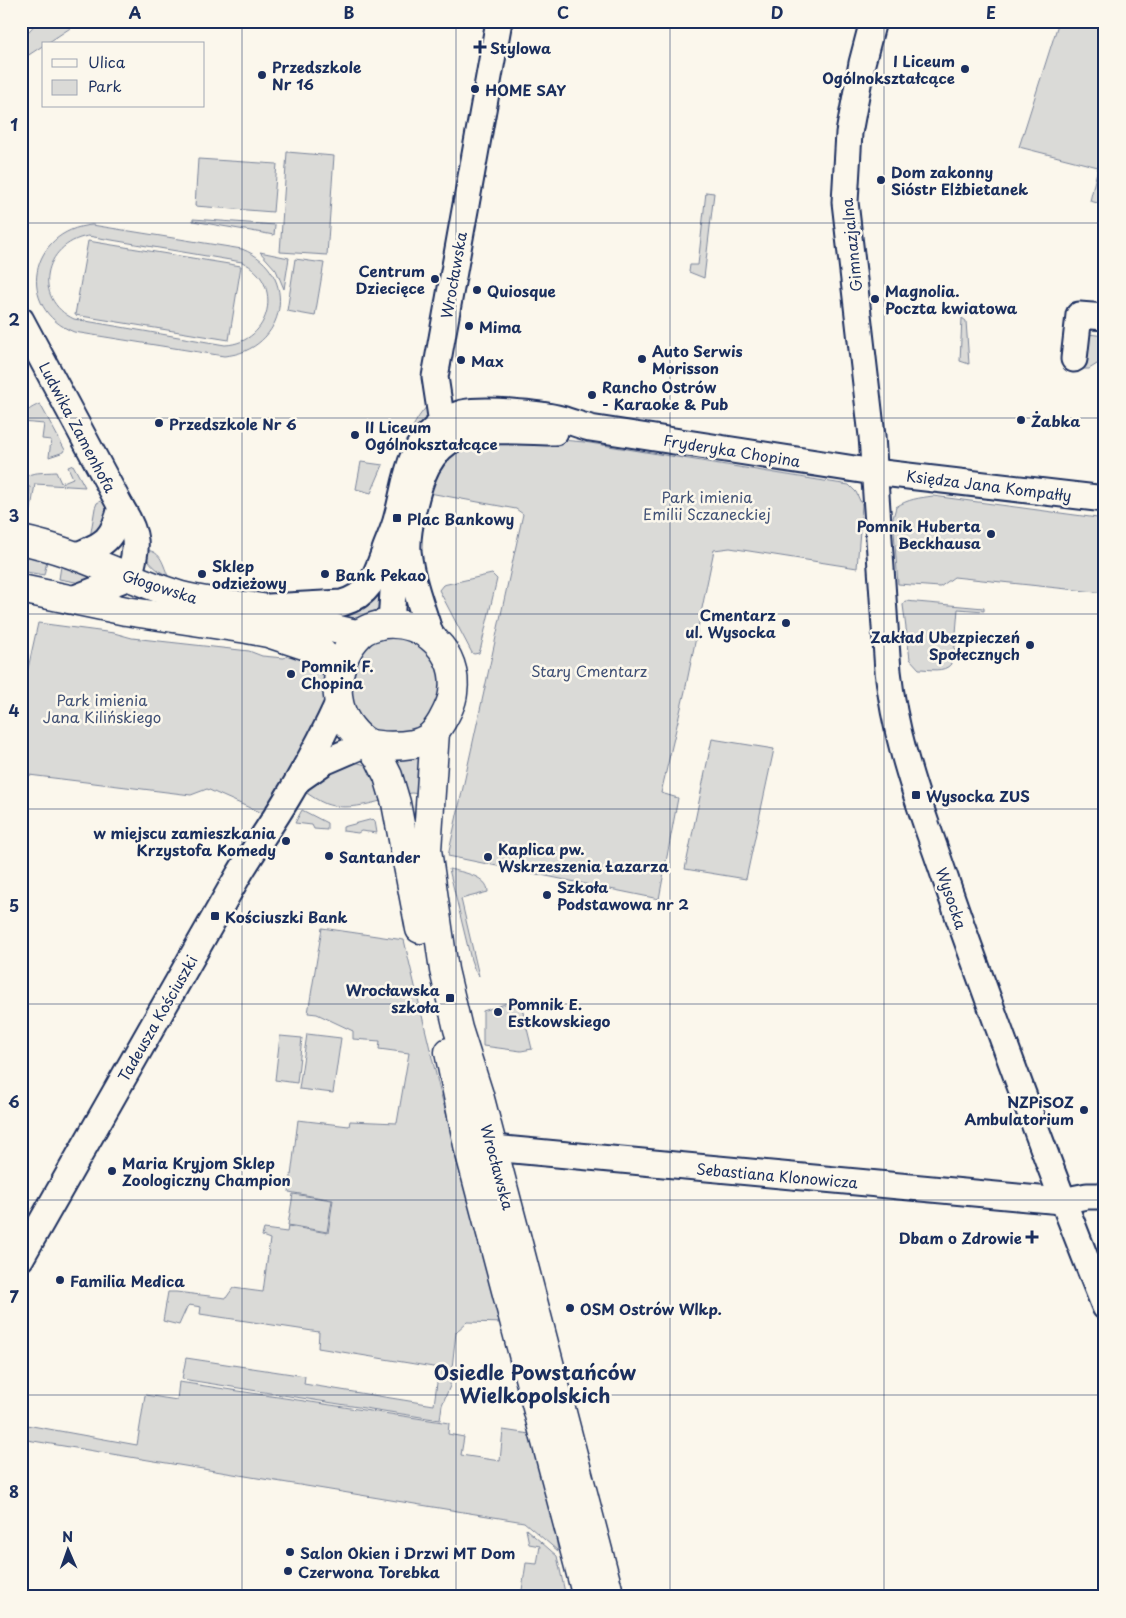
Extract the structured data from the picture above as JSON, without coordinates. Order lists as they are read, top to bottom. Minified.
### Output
{"streets":{"main road":["Wrocławska","Głogowska"],"street":["Gimnazjalna","Ludwika Zamenhofa","Fryderyka Chopina","Księdza Jana Kompałły","Wysocka","Tadeusza Kościuszki","Sebastiana Klonowicza"]},"crossings":[["Gimnazjalna","Fryderyka Chopina"],["Gimnazjalna","Księdza Jana Kompałły"],["Gimnazjalna","Wysocka"],["Wrocławska","Fryderyka Chopina"],["Wrocławska","Głogowska"],["Wrocławska","Tadeusza Kościuszki"],["Wrocławska","Sebastiana Klonowicza"],["Ludwika Zamenhofa","Głogowska"],["Fryderyka Chopina","Księdza Jana Kompałły"],["Fryderyka Chopina","Wysocka"],["Księdza Jana Kompałły","Wysocka"],["Głogowska","Tadeusza Kościuszki"],["Wysocka","Sebastiana Klonowicza"]],"districts":["Osiedle Powstańców Wielkopolskich"],"parks":["Park imienia Emilii Sczaneckiej","Stary Cmentarz","Park imienia Jana Kilińskiego"],"places":{"health":["Stylowa","Dbam o Zdrowie"],"other":["I Liceum Ogólnokształcące","Przedszkole Nr 16","HOME SAY","Dom zakonny Sióstr Elżbietanek","Centrum Dziecięce","Quiosque","Magnolia. Poczta kwiatowa","Mima","Auto Serwis Morisson","Max","Rancho Ostrów - Karaoke & Pub","Żabka","Przedszkole Nr 6","II Liceum Ogólnokształcące","Pomnik Huberta Beckhausa","Sklep odzieżowy","Bank Pekao","Cmentarz ul. Wysocka","Zakład Ubezpieczeń Społecznych","Pomnik F. Chopina","w miejscu zamieszkania Krzystofa Komedy","Santander","Kaplica pw. Wskrzeszenia Łazarza","Szkoła Podstawowa nr 2","Pomnik E. Estkowskiego","NZPiSOZ Ambulatorium","Maria Kryjom Sklep Zoologiczny Champion","Familia Medica","OSM Ostrów Wlkp.","Salon Okien i Drzwi MT Dom","Czerwona Torebka"],"transit":["Plac Bankowy","Wysocka ZUS","Kościuszki Bank","Wrocławska szkoła"]},"legend":["Ulica","Park"],"north":"top","grid":{"columns":["A","B","C","D","E"],"rows":["1","2","3","4","5","6","7","8"]}}
